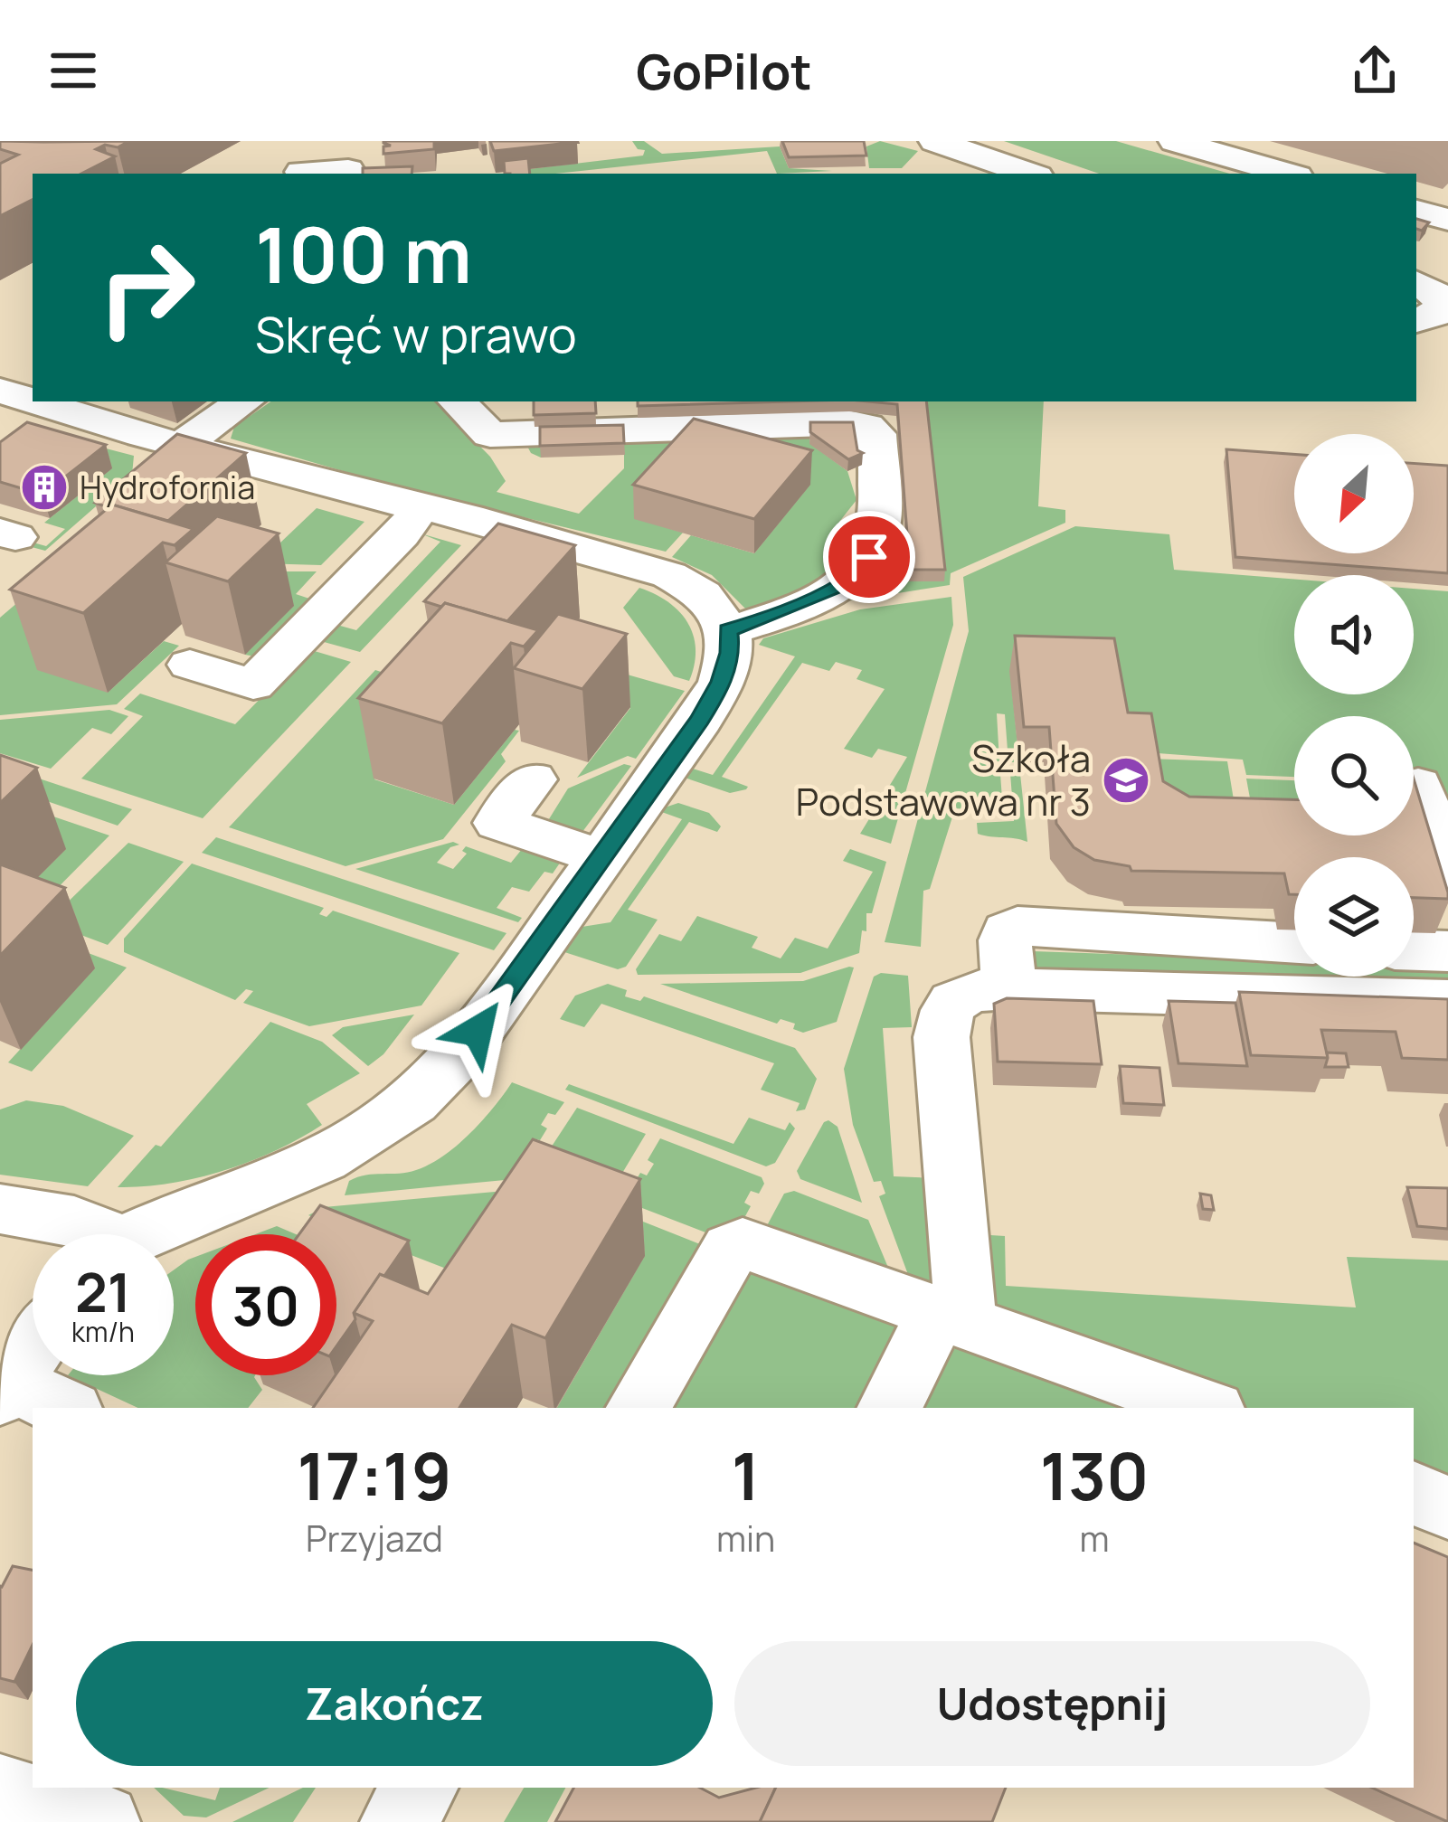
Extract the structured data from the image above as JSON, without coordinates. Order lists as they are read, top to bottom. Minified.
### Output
{"places":{"building":["Hydrofornia"],"school or university":["Szkoła Podstawowa nr 3"]},"north":"bottom left","page":{"header":"GoPilot","turn":["100 m","Skręć w prawo"],"speed":"21 km/h","limit":"30","eta":["17:19","Przyjazd","1","min","130","m"],"buttons":["Zakończ","Udostępnij"]}}
